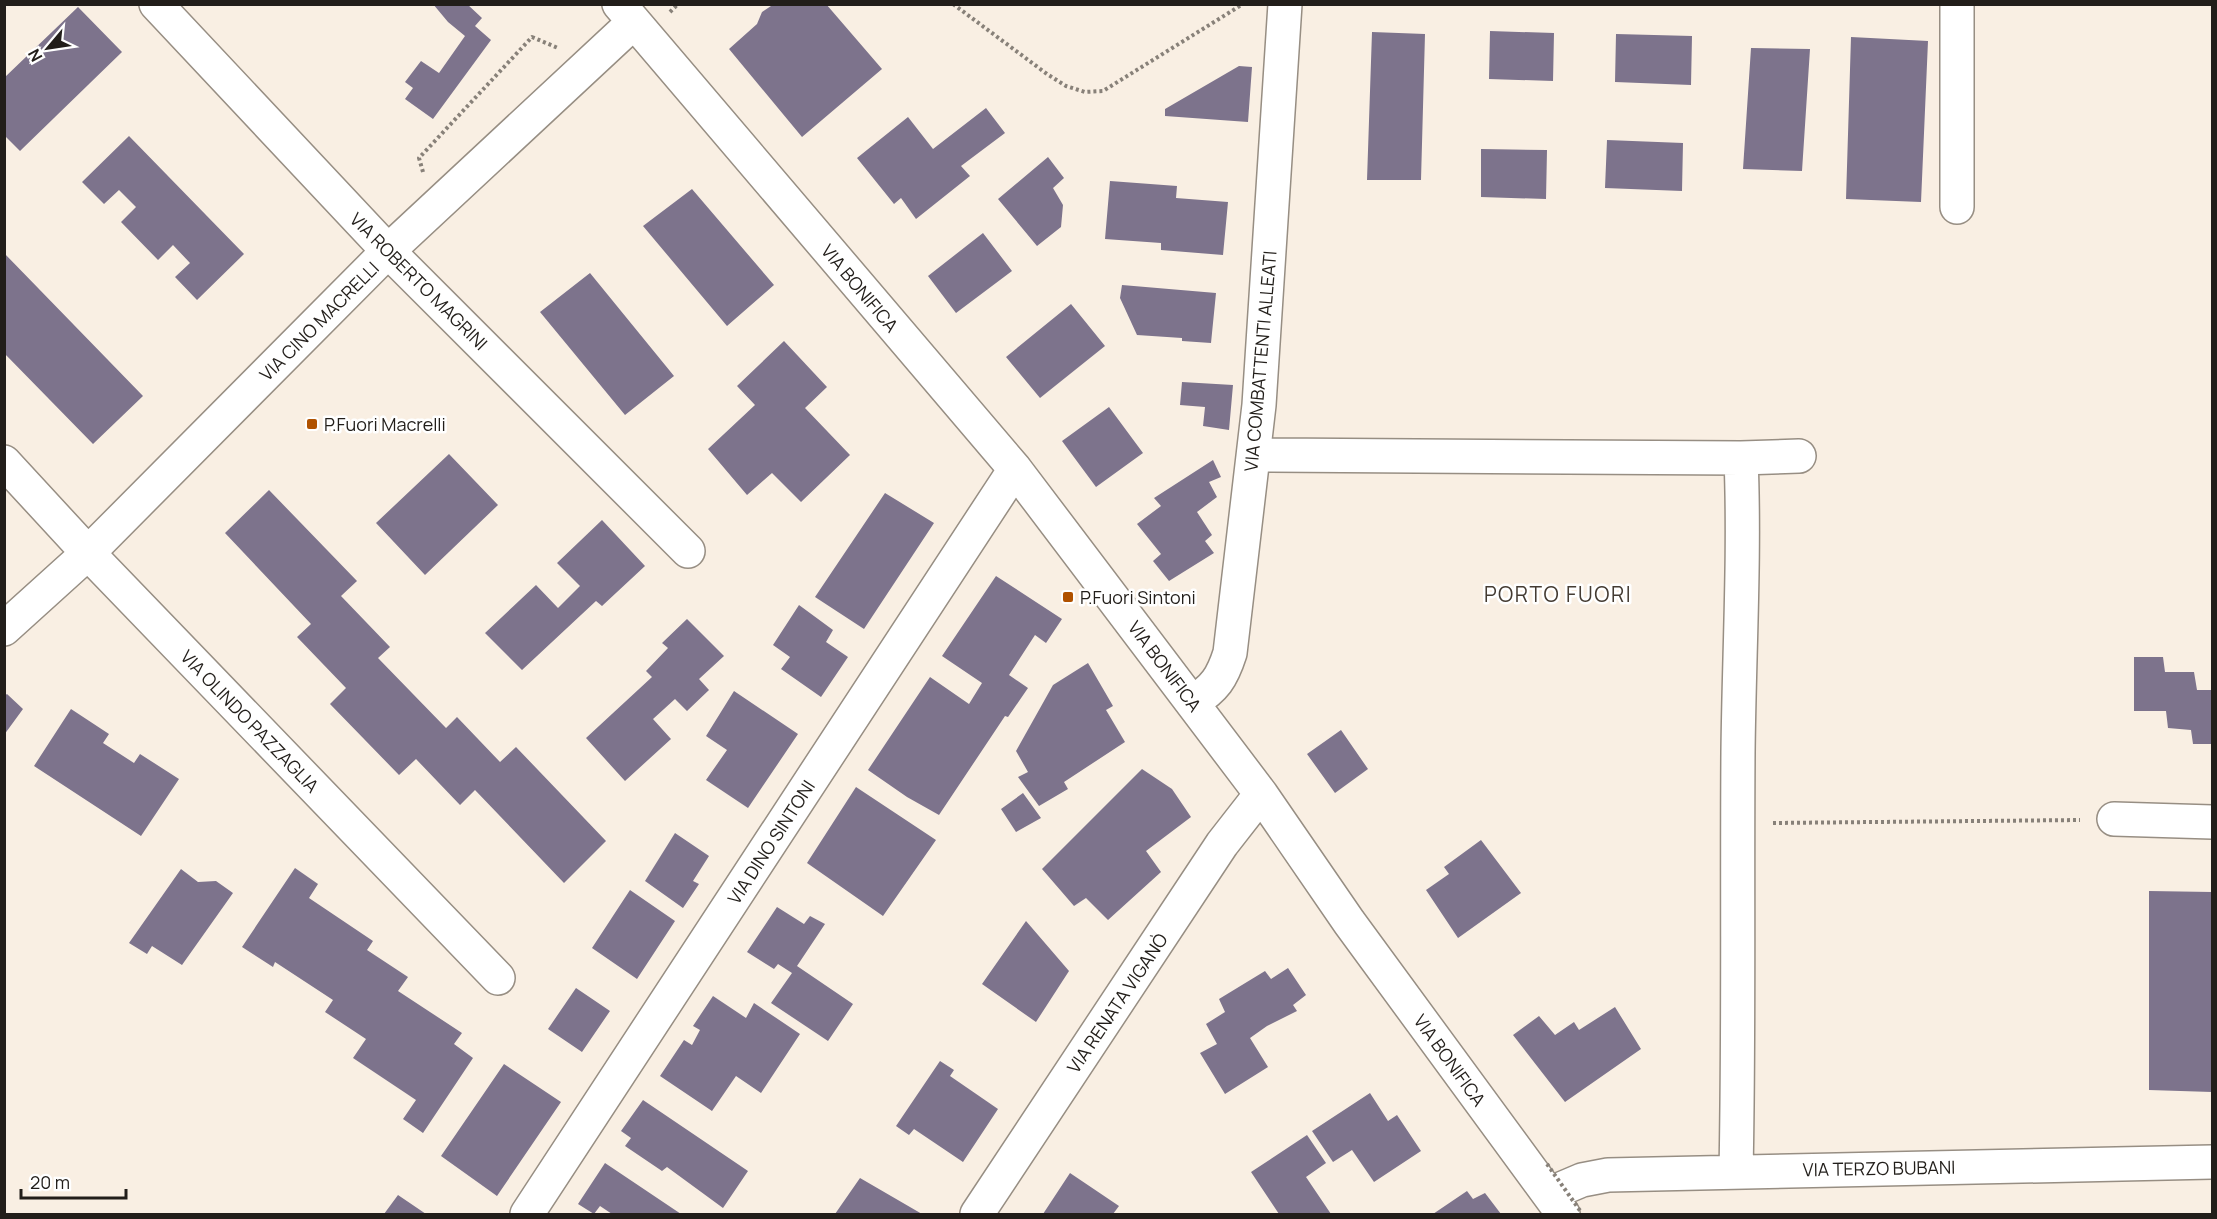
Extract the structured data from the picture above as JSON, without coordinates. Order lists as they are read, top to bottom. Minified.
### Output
{"streets":{"street":["VIA ROBERTO MAGRINI","VIA BONIFICA","VIA CINO MACRELLI","VIA COMBATTENTI ALLEATI","VIA OLINDO PAZZAGLIA","VIA DINO SINTONI","VIA RENATA VIGANÒ","VIA TERZO BUBANI"]},"crossings":[["VIA ROBERTO MAGRINI","VIA CINO MACRELLI"],["VIA BONIFICA","VIA CINO MACRELLI"],["VIA BONIFICA","VIA COMBATTENTI ALLEATI"],["VIA BONIFICA","VIA DINO SINTONI"],["VIA BONIFICA","VIA RENATA VIGANÒ"],["VIA BONIFICA","VIA TERZO BUBANI"],["VIA CINO MACRELLI","VIA OLINDO PAZZAGLIA"]],"districts":["PORTO FUORI"],"places":{"transit":["P.Fuori Macrelli","P.Fuori Sintoni"]},"scale_bar":"20 m","north":"bottom left"}
